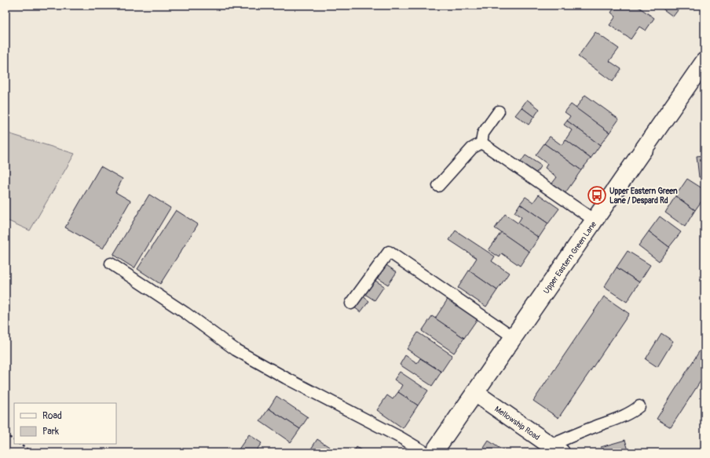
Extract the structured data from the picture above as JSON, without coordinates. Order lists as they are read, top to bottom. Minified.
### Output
{"streets":{"street":["Upper Eastern Green Lane","Mellowship Road"]},"crossings":[["Upper Eastern Green Lane","Mellowship Road"]],"places":{"bus stop":["Upper Eastern Green Lane / Despard Rd"]},"legend":["Road","Park"]}
